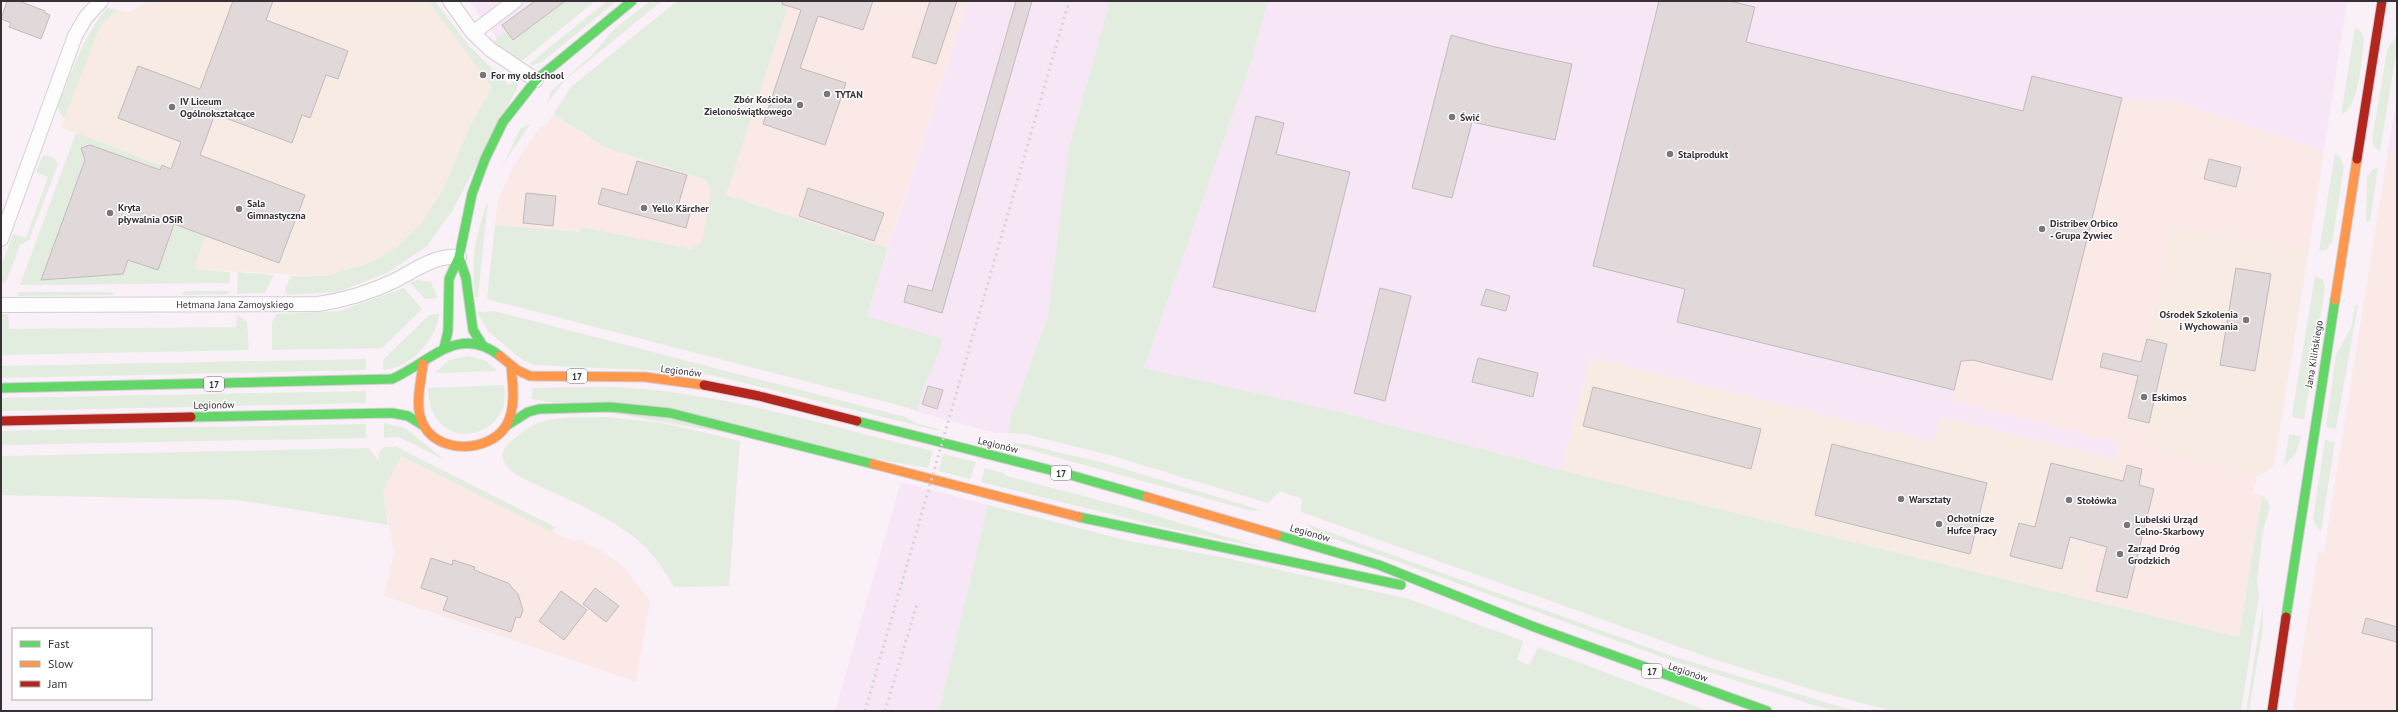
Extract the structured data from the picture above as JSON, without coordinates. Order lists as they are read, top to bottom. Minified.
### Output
{"streets":{"main road":["Jana Kilińskiego","Legionów","17"],"street":["Hetmana Jana Zamoyskiego"]},"crossings":[["Legionów","17"]],"places":["For my oldschool","TYTAN","Zbór Kościoła Zielonoświątkowego","IV Liceum Ogólnokształcące","Świć","Stalprodukt","Yello Kärcher","Sala Gimnastyczna","Kryta pływalnia OSiR","Distribev Orbico - Grupa Żywiec","Ośrodek Szkolenia i Wychowania","Eskimos","Warsztaty","Stołówka","Ochotnicze Hufce Pracy","Lubelski Urząd Celno-Skarbowy","Zarząd Dróg Grodzkich"],"legend":["Fast","Slow","Jam"]}
